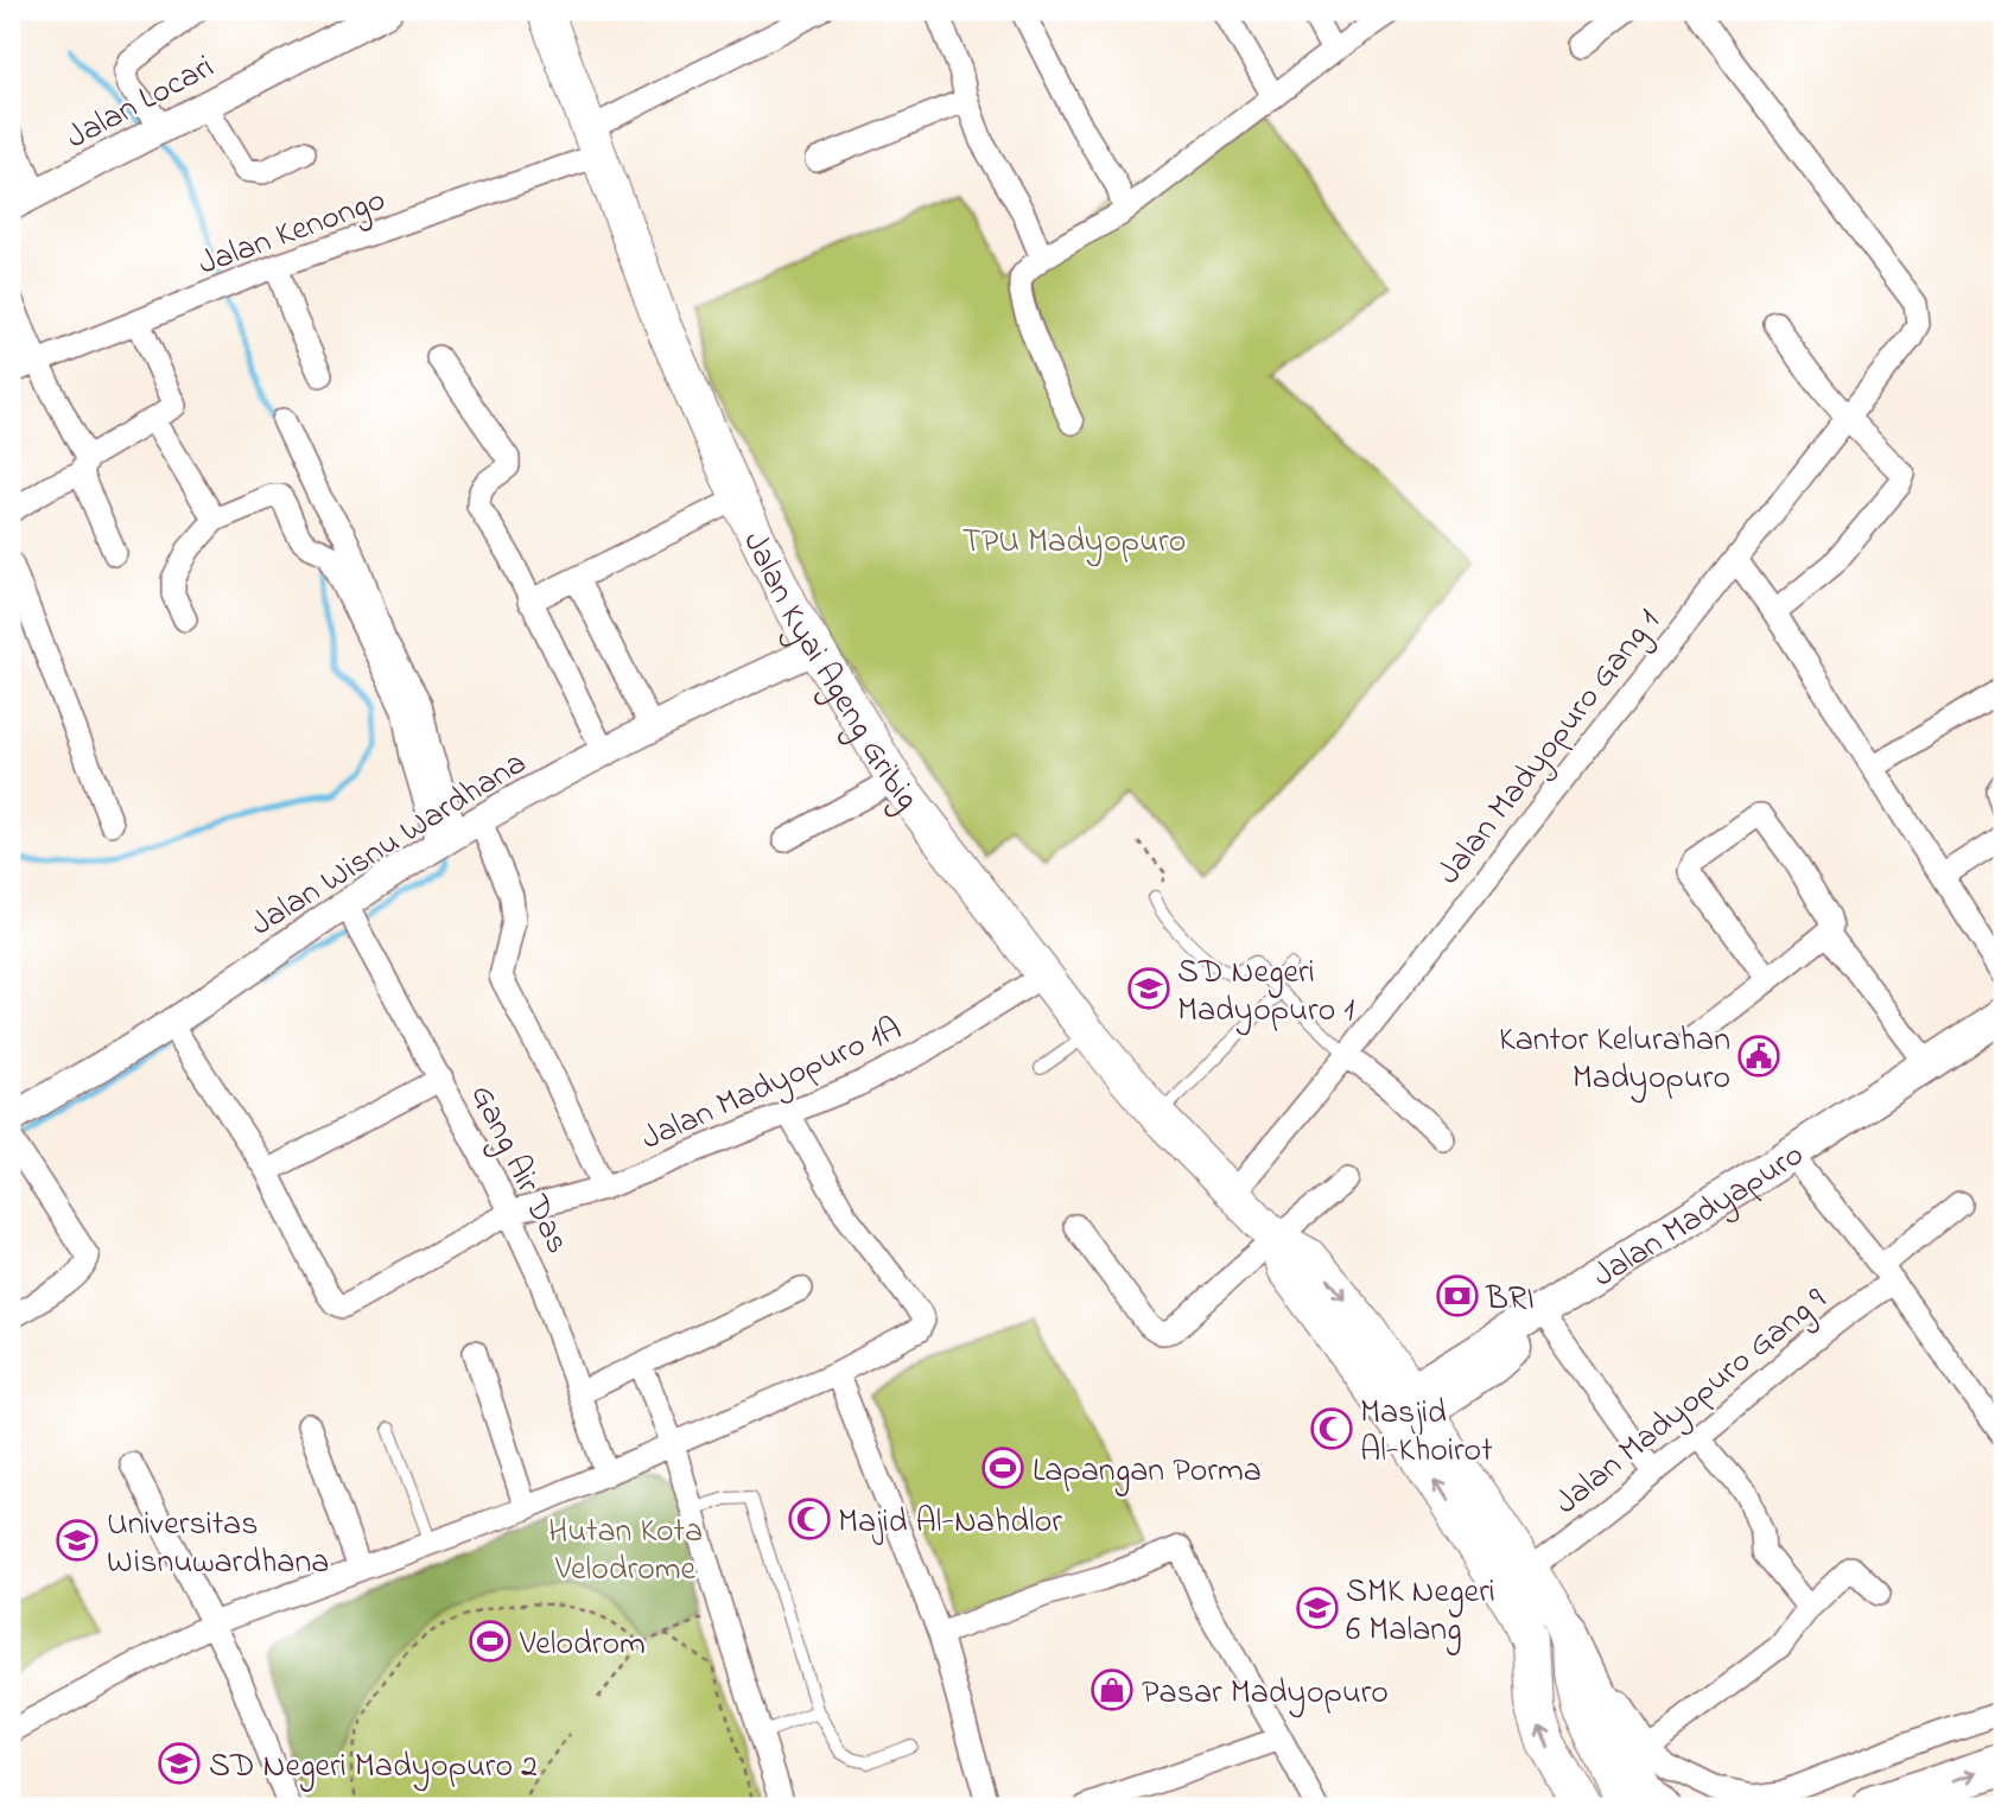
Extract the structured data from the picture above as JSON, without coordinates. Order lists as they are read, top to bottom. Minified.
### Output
{"streets":{"main road":["Jalan Kyai Ageng Gribig","Jalan Madyapuro"],"street":["Jalan Locari","Jalan Kenongo","Jalan Madyopuro Gang 1","Jalan Wisnu Wardhana","Jalan Madyopuro 1A","Gang Air Das","Jalan Madyopuro Gang 9"]},"crossings":[["Jalan Kenongo","Jalan Kyai Ageng Gribig"],["Jalan Kyai Ageng Gribig","Jalan Madyopuro Gang 1"],["Jalan Kyai Ageng Gribig","Jalan Wisnu Wardhana"],["Jalan Kyai Ageng Gribig","Jalan Madyopuro 1A"],["Jalan Kyai Ageng Gribig","Jalan Madyapuro"],["Jalan Kyai Ageng Gribig","Jalan Madyopuro Gang 9"],["Jalan Wisnu Wardhana","Gang Air Das"],["Jalan Madyopuro 1A","Gang Air Das"]],"parks":["TPU Madyopuro","Hutan Kota Velodrome"],"places":{"school or university":["SD Negeri Madyopuro 1","Universitas Wisnuwardhana","SMK Negeri 6 Malang","SD Negeri Madyopuro 2"],"public building":["Kantor Kelurahan Madyopuro"],"bank":["BRI"],"mosque":["Masjid Al-Khoirot","Majid Al-Nahdlor"],"sports":["Lapangan Porma","Velodrom"],"shop":["Pasar Madyopuro"]}}
